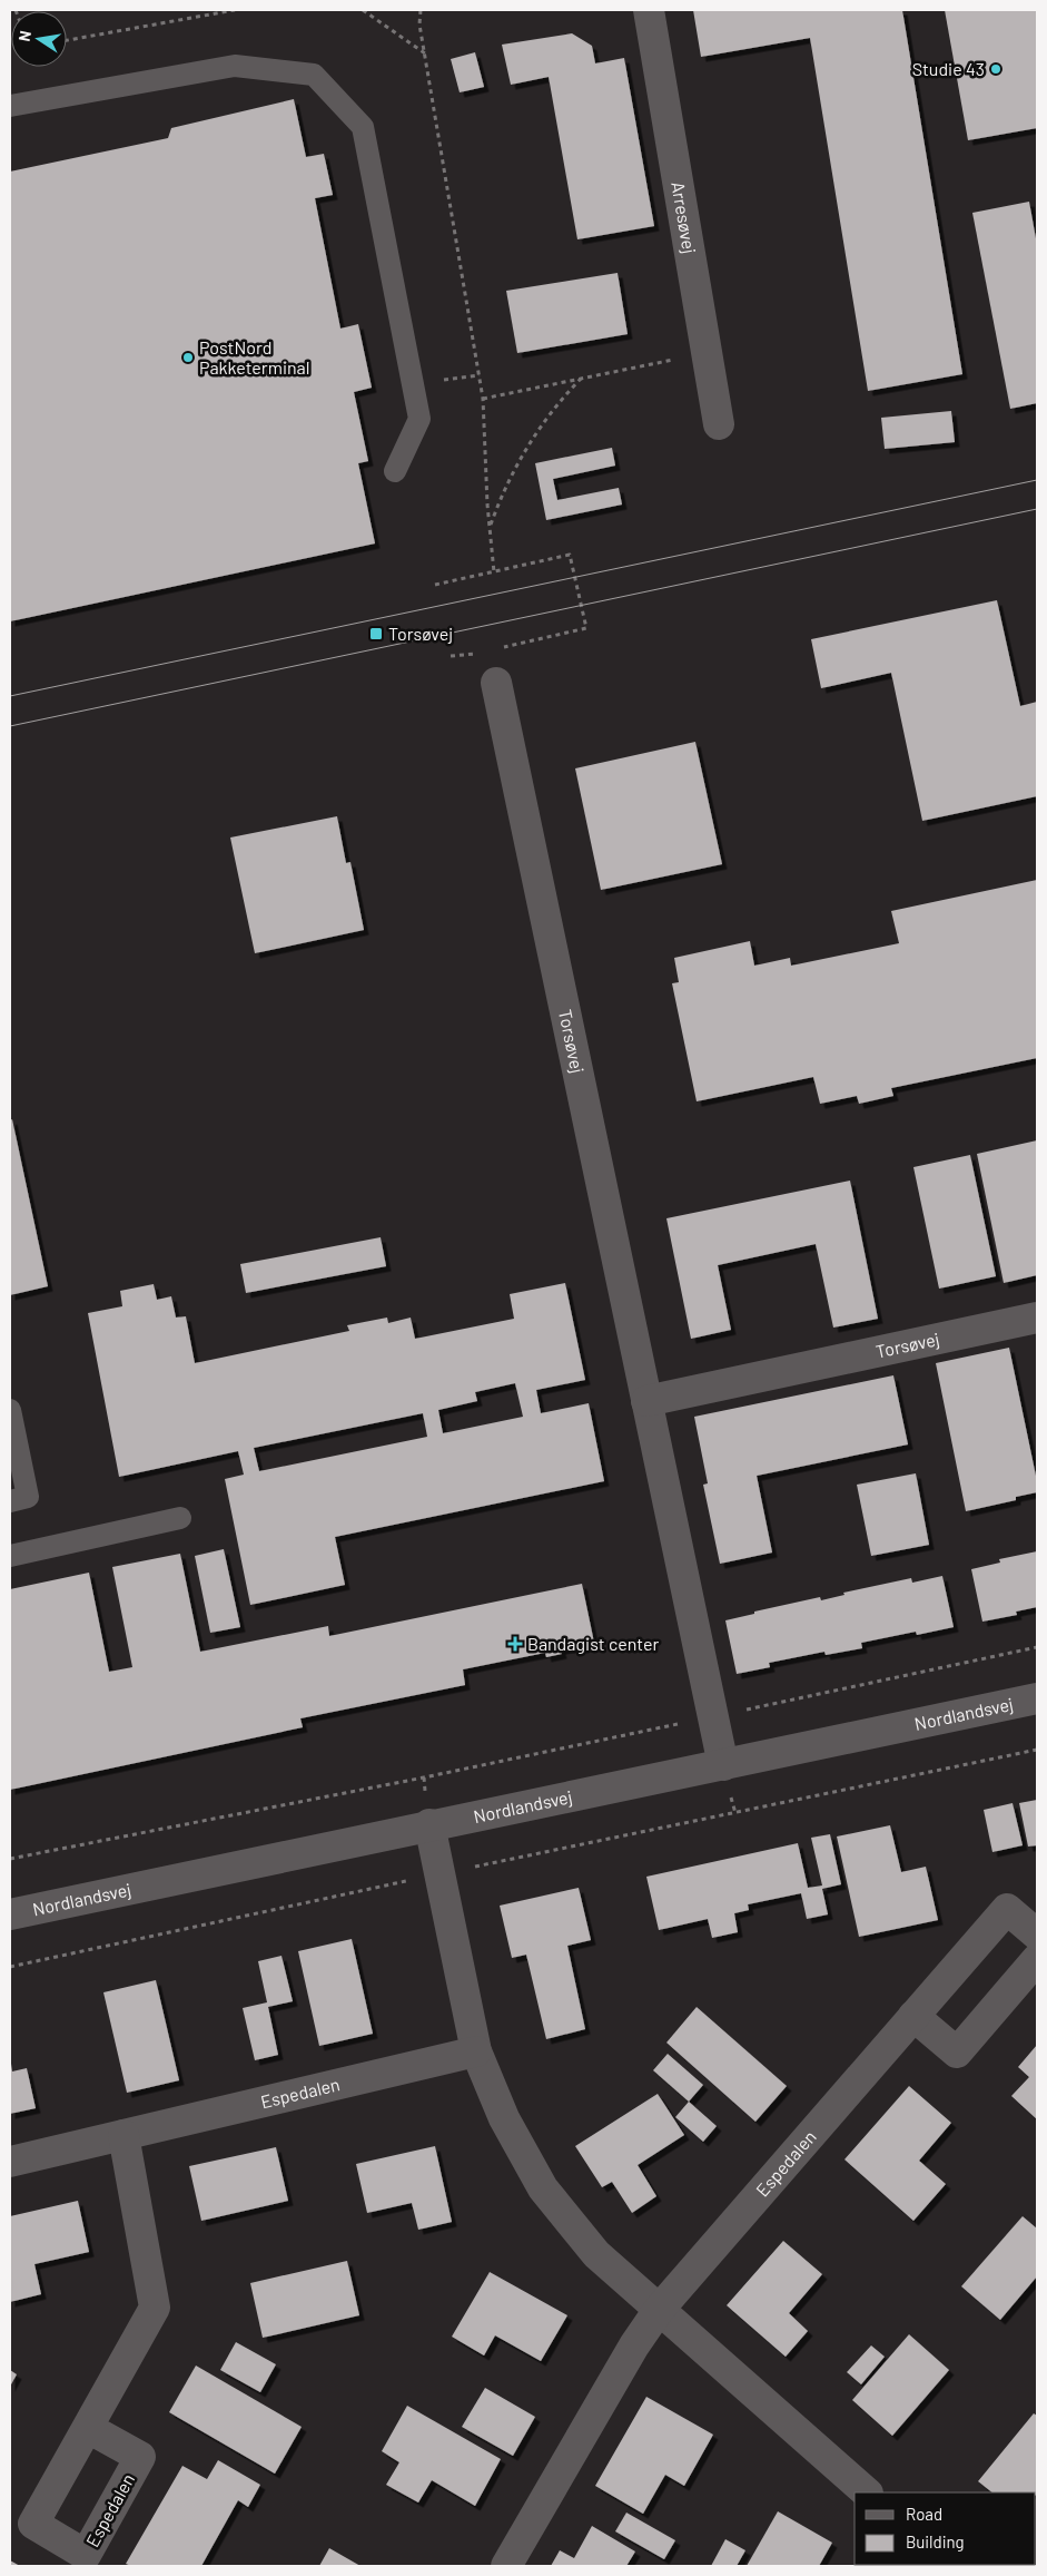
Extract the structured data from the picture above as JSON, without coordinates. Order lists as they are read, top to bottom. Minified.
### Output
{"streets":{"street":["Arresøvej","Torsøvej","Nordlandsvej","Espedalen"]},"crossings":[["Torsøvej","Nordlandsvej"]],"places":{"other":["Studie 43","PostNord Pakketerminal"],"transit":["Torsøvej"],"health":["Bandagist center"]},"legend":["Road","Building"],"north":"left"}
